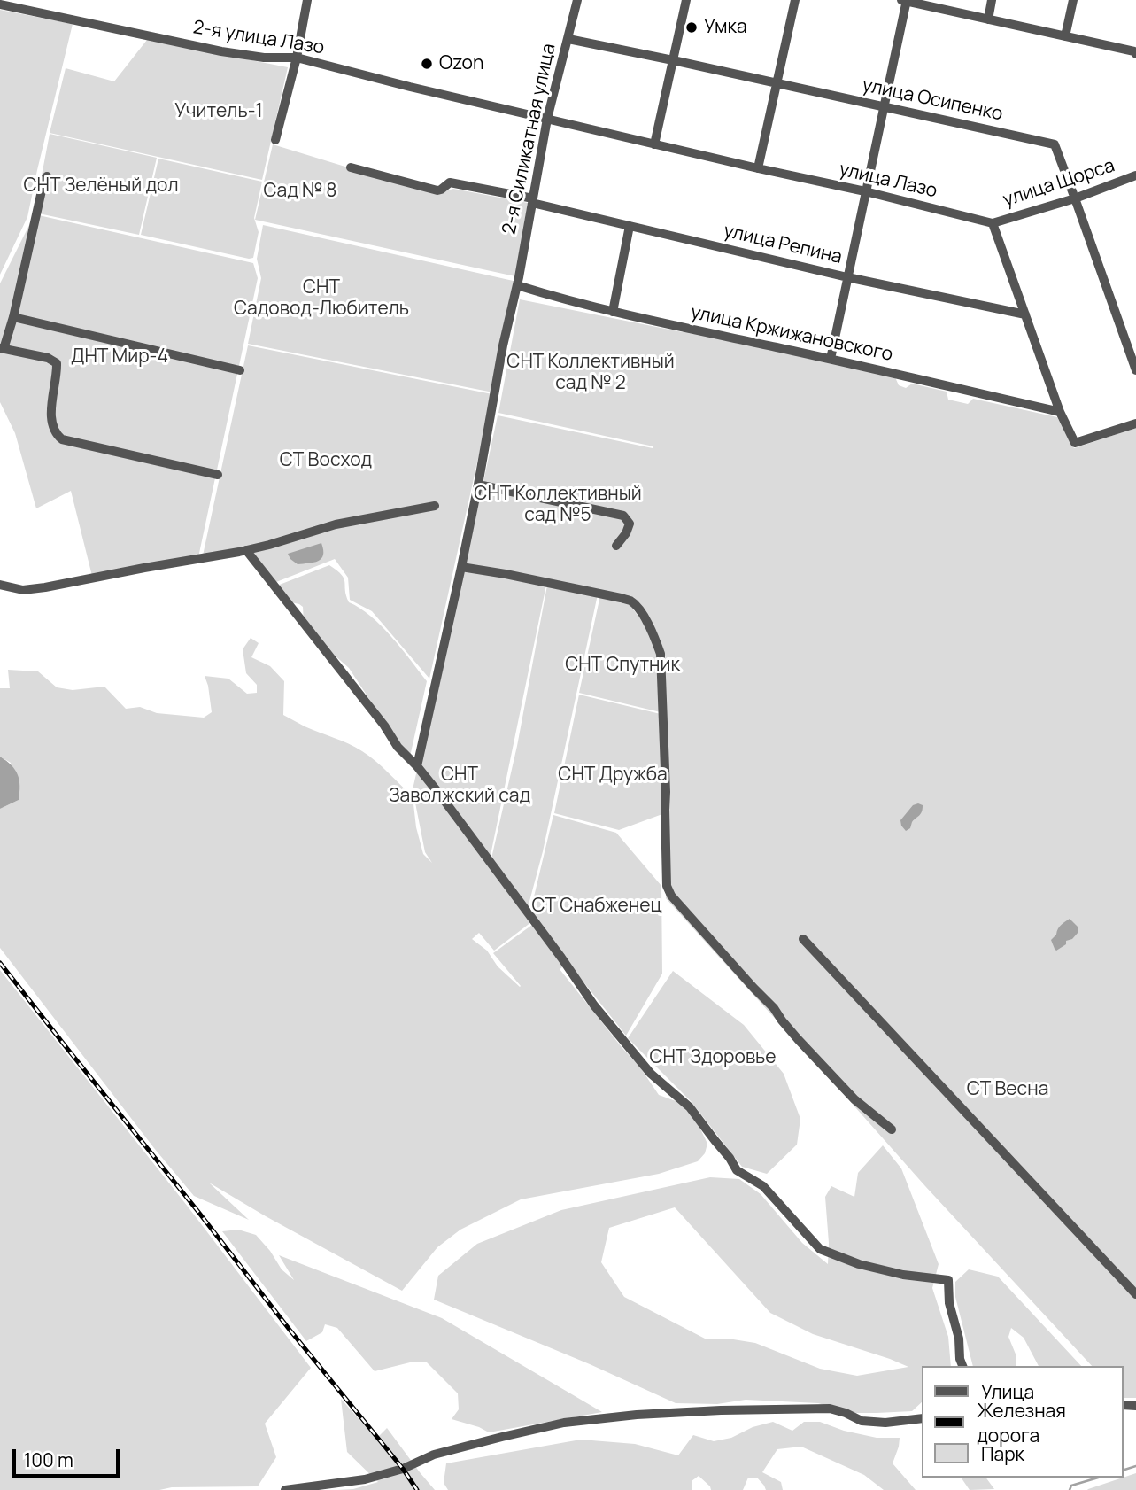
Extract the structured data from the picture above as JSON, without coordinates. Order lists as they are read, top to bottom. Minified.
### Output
{"streets":{"street":["2-я улица Лазо","улица Осипенко","2-я Силикатная улица","улица Лазо","улица Щорса","улица Репина","улица Кржижановского"]},"crossings":[["2-я улица Лазо","2-я Силикатная улица"],["2-я улица Лазо","улица Лазо"],["улица Осипенко","2-я Силикатная улица"],["улица Осипенко","улица Щорса"],["2-я Силикатная улица","улица Лазо"],["2-я Силикатная улица","улица Репина"],["2-я Силикатная улица","улица Кржижановского"],["улица Лазо","улица Щорса"]],"parks":["Учитель-1","СНТ Зелёный дол","Сад № 8","СНТ Садовод-Любитель","ДНТ Мир-4","СНТ Коллективный сад № 2","СТ Восход","СНТ Коллективный сад №5","СНТ Спутник","СНТ Заволжский сад","СНТ Дружба","СТ Снабженец","СНТ Здоровье","СТ Весна"],"places":["Умка","Ozon"],"legend":["Улица","Железная дорога","Парк"],"scale_bar":"100 m"}
